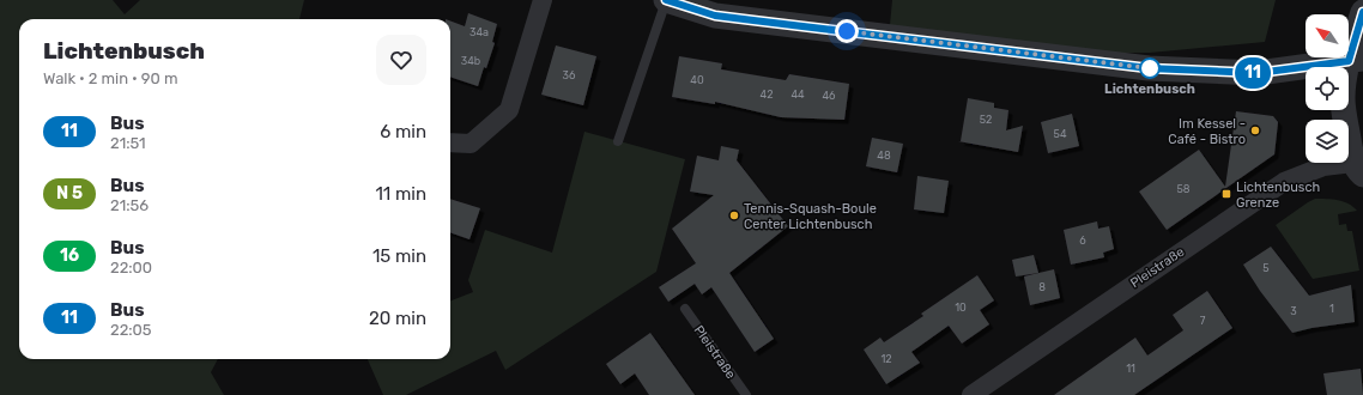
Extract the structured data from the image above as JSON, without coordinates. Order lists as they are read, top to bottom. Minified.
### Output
{"streets":{"street":["Pleistraße"]},"places":{"other":["Lichtenbusch","Im Kessel - Café - Bistro","Tennis-Squash-Boule Center Lichtenbusch"],"transit":["Lichtenbusch Grenze"]},"lines":["bus line 11"],"house_numbers":["34a","34b","36","40","42","44","46","52","54","48","58","6","5","8","10","1","3","7","12","11"],"north":"top left","page":{"on_map":"11","heading":["Lichtenbusch","Walk · 2 min · 90 m"],"list":[{"mark":"11","name":"Bus","note":"21:51","value":"6 min"},{"mark":"N 5","name":"Bus","note":"21:56","value":"11 min"},{"mark":"16","name":"Bus","note":"22:00","value":"15 min"},{"mark":"11","name":"Bus","note":"22:05","value":"20 min"}]}}
